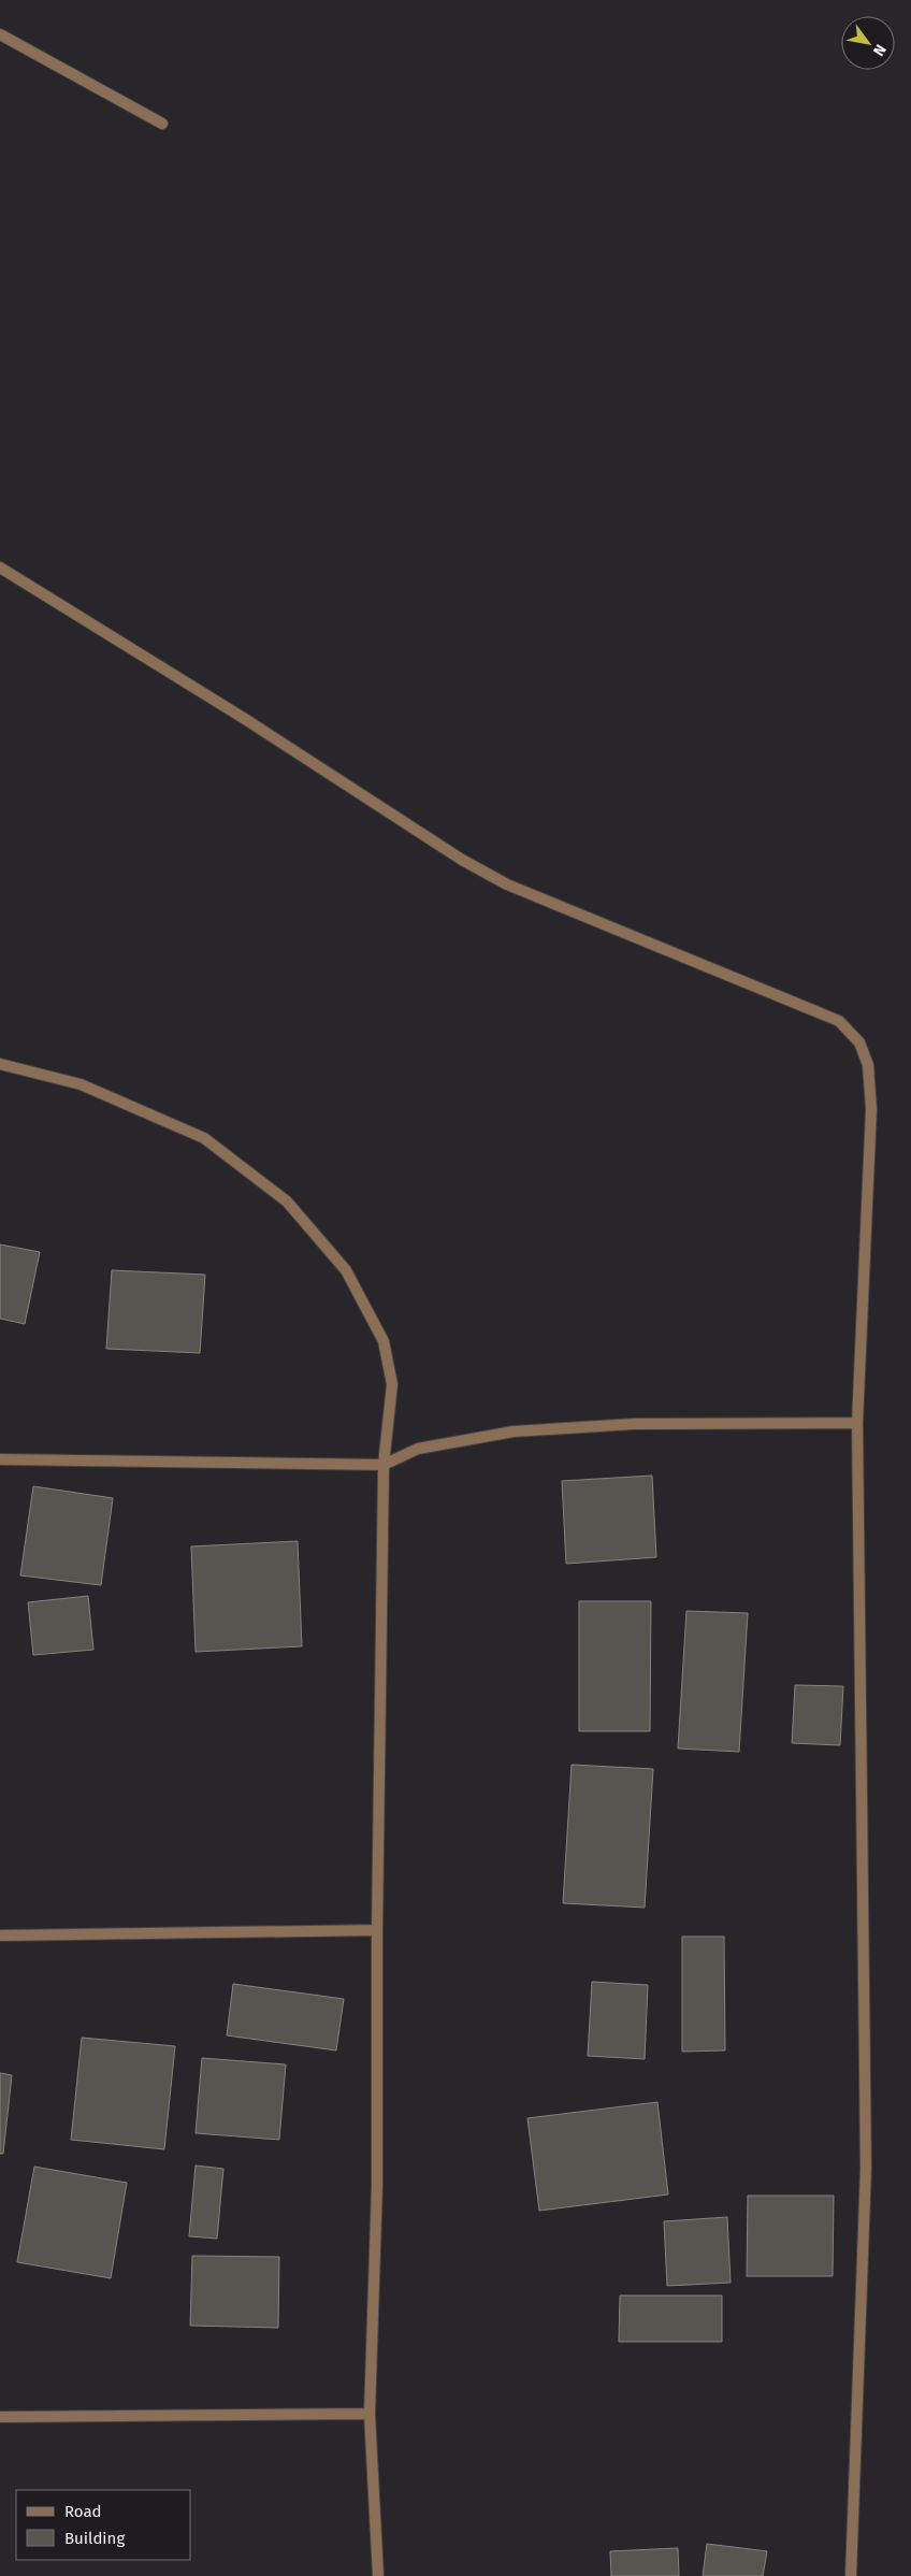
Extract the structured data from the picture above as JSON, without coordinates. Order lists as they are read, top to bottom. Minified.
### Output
{"legend":["Road","Building"],"north":"bottom right"}
